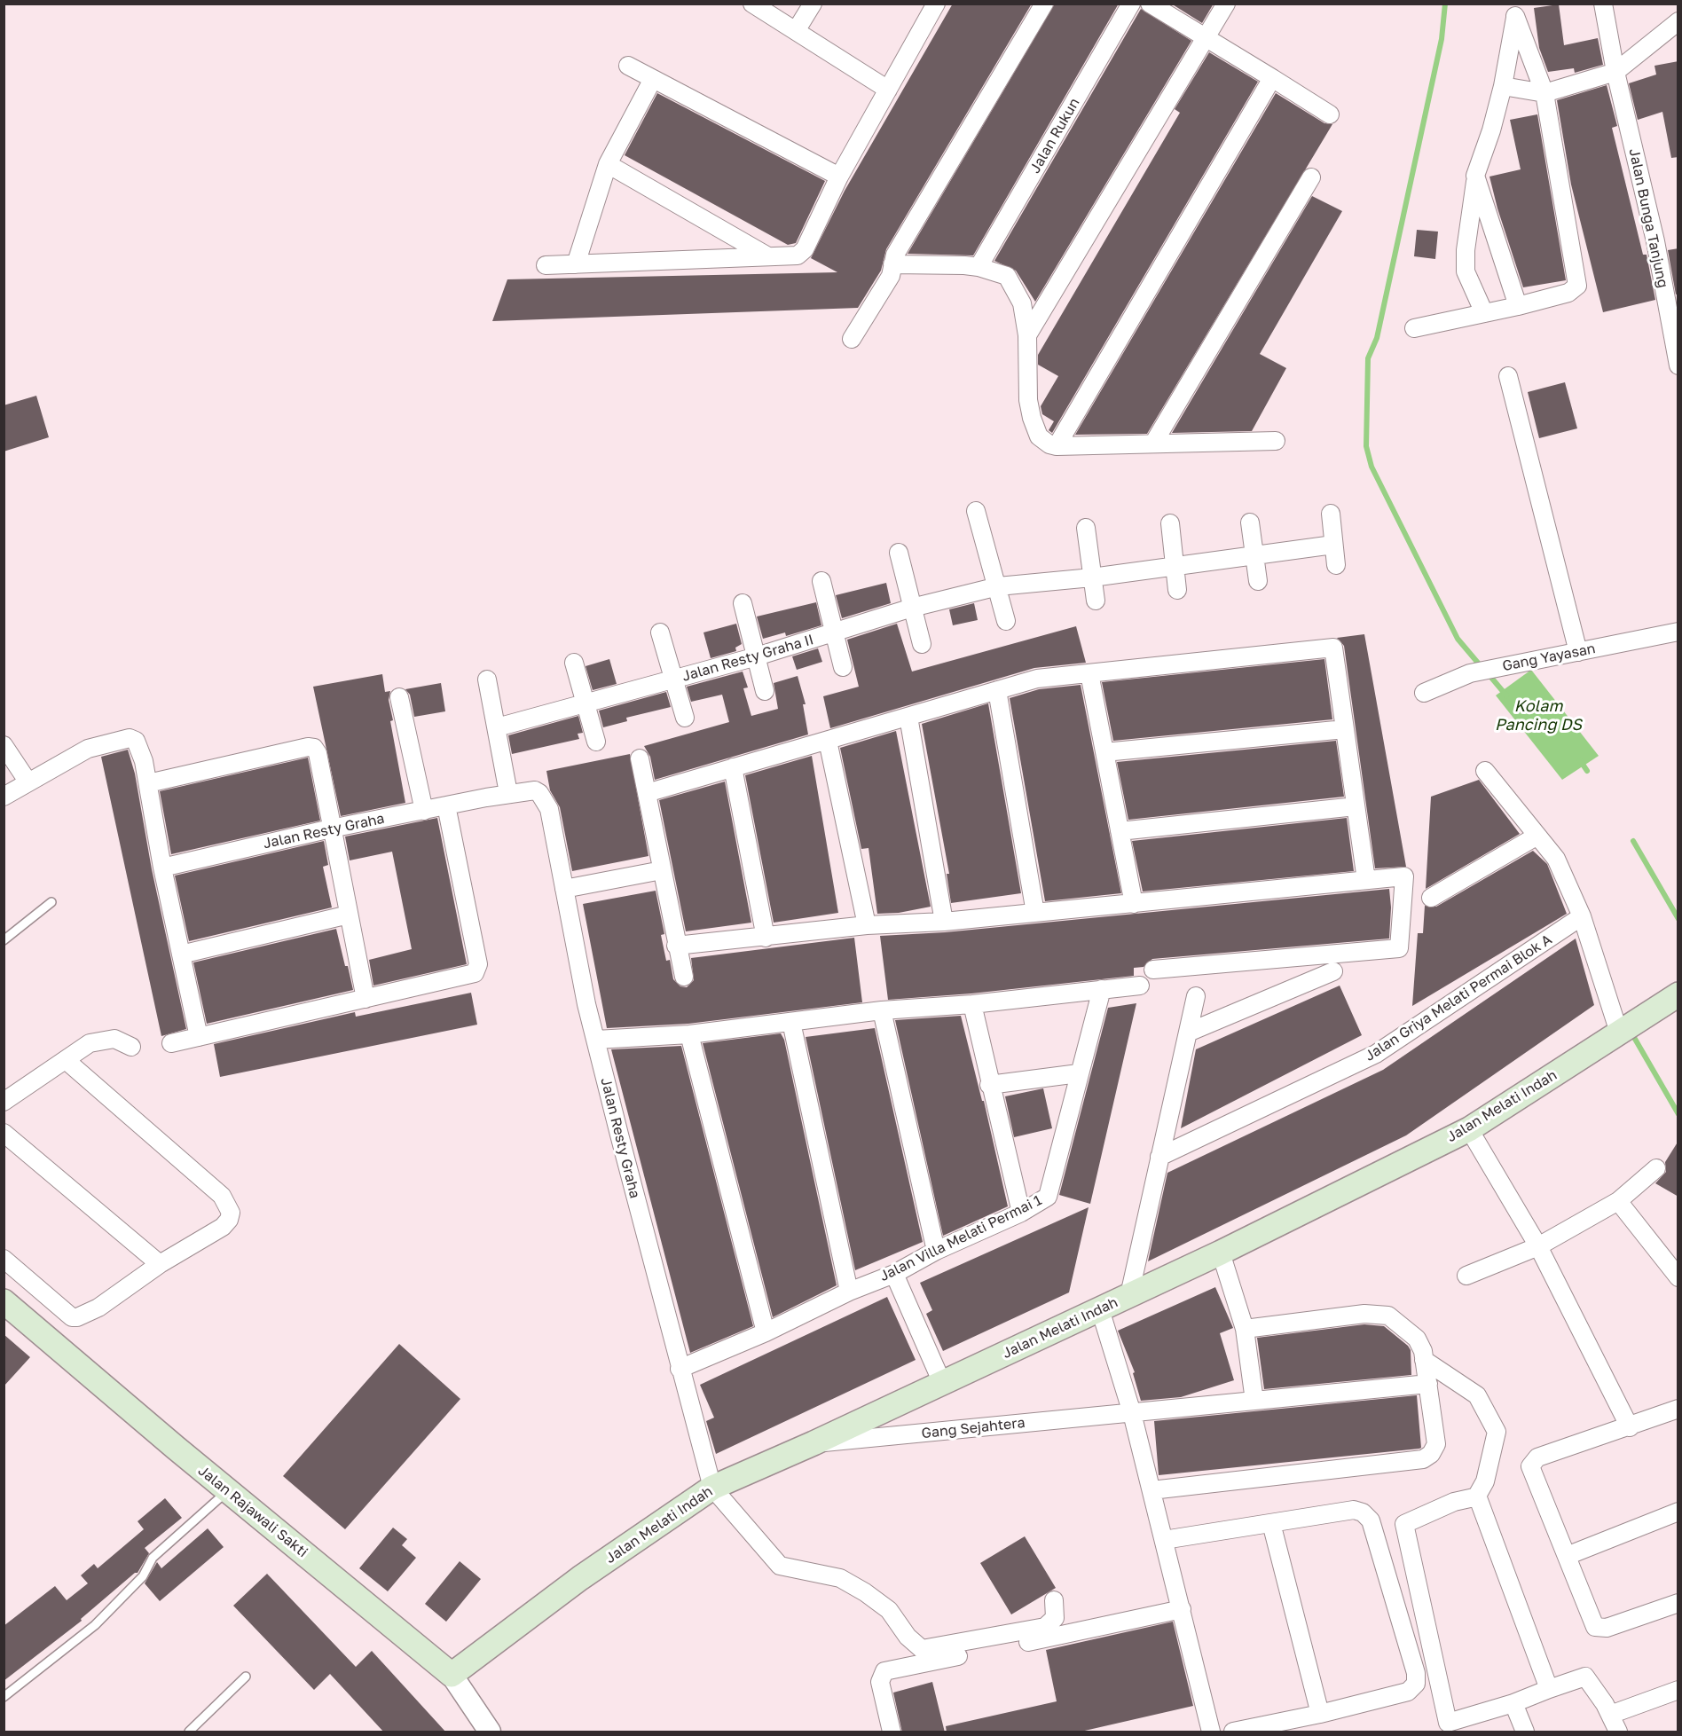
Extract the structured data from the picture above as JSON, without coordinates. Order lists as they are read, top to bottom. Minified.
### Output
{"streets":{"main road":["Jalan Melati Indah","Jalan Rajawali Sakti"],"street":["Jalan Rukun","Jalan Bunga Tanjung","Gang Yayasan","Jalan Resty Graha II","Jalan Resty Graha","Jalan Griya Melati Permai Blok A","Jalan Villa Melati Permai 1","Gang Sejahtera"]},"crossings":[["Jalan Resty Graha","Jalan Melati Indah"],["Jalan Resty Graha","Jalan Villa Melati Permai 1"],["Jalan Melati Indah","Gang Sejahtera"],["Jalan Melati Indah","Jalan Rajawali Sakti"]],"water":["Kolam Pancing DS"]}
